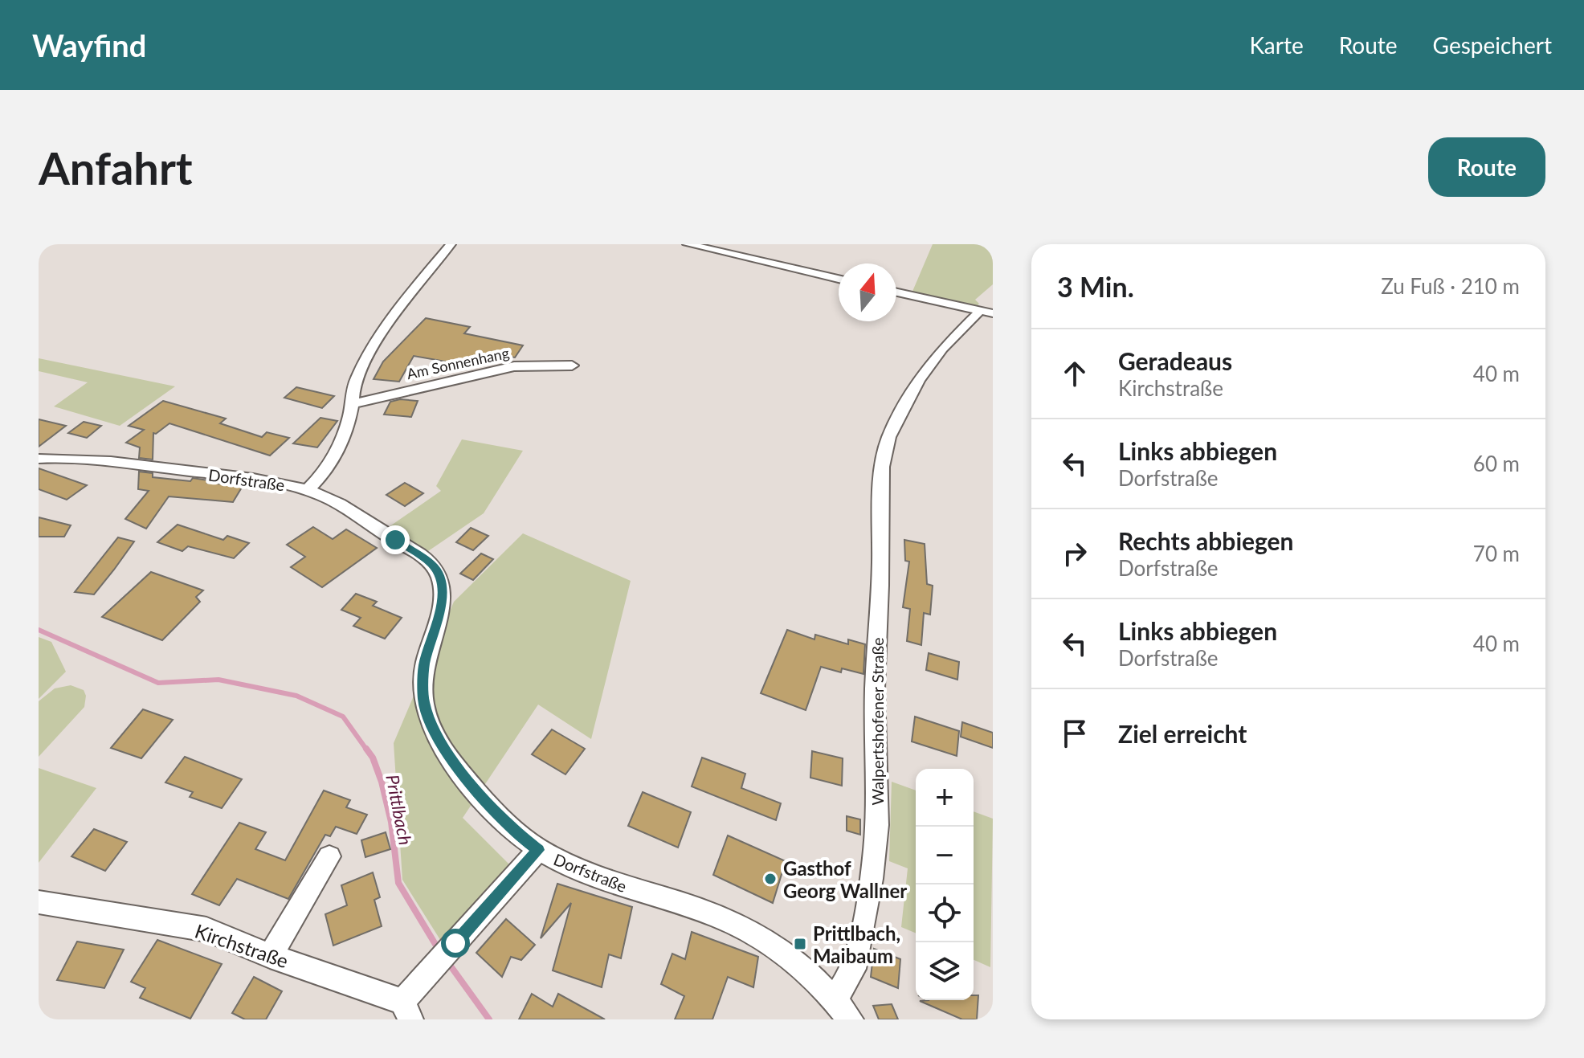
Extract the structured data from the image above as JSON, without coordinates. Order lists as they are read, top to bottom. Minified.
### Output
{"streets":{"street":["Am Sonnenhang","Dorfstraße","Walpertshofener Straße","Kirchstraße"]},"crossings":[["Dorfstraße","Walpertshofener Straße"],["Dorfstraße","Kirchstraße"]],"water":["Prittlbach"],"places":{"other":["Gasthof Georg Wallner"],"transit":["Prittlbach, Maibaum"]},"north":"top","page":{"header":"Wayfind","nav":["Karte","Route","Gespeichert"],"buttons":"Route","title":"Anfahrt","heading":["3 Min.","Zu Fuß · 210 m"],"list":[["Geradeaus","Kirchstraße","40 m"],["Links abbiegen","Dorfstraße","60 m"],["Rechts abbiegen","Dorfstraße","70 m"],["Links abbiegen","Dorfstraße","40 m"],"Ziel erreicht"],"map_buttons":["+","−"]}}
